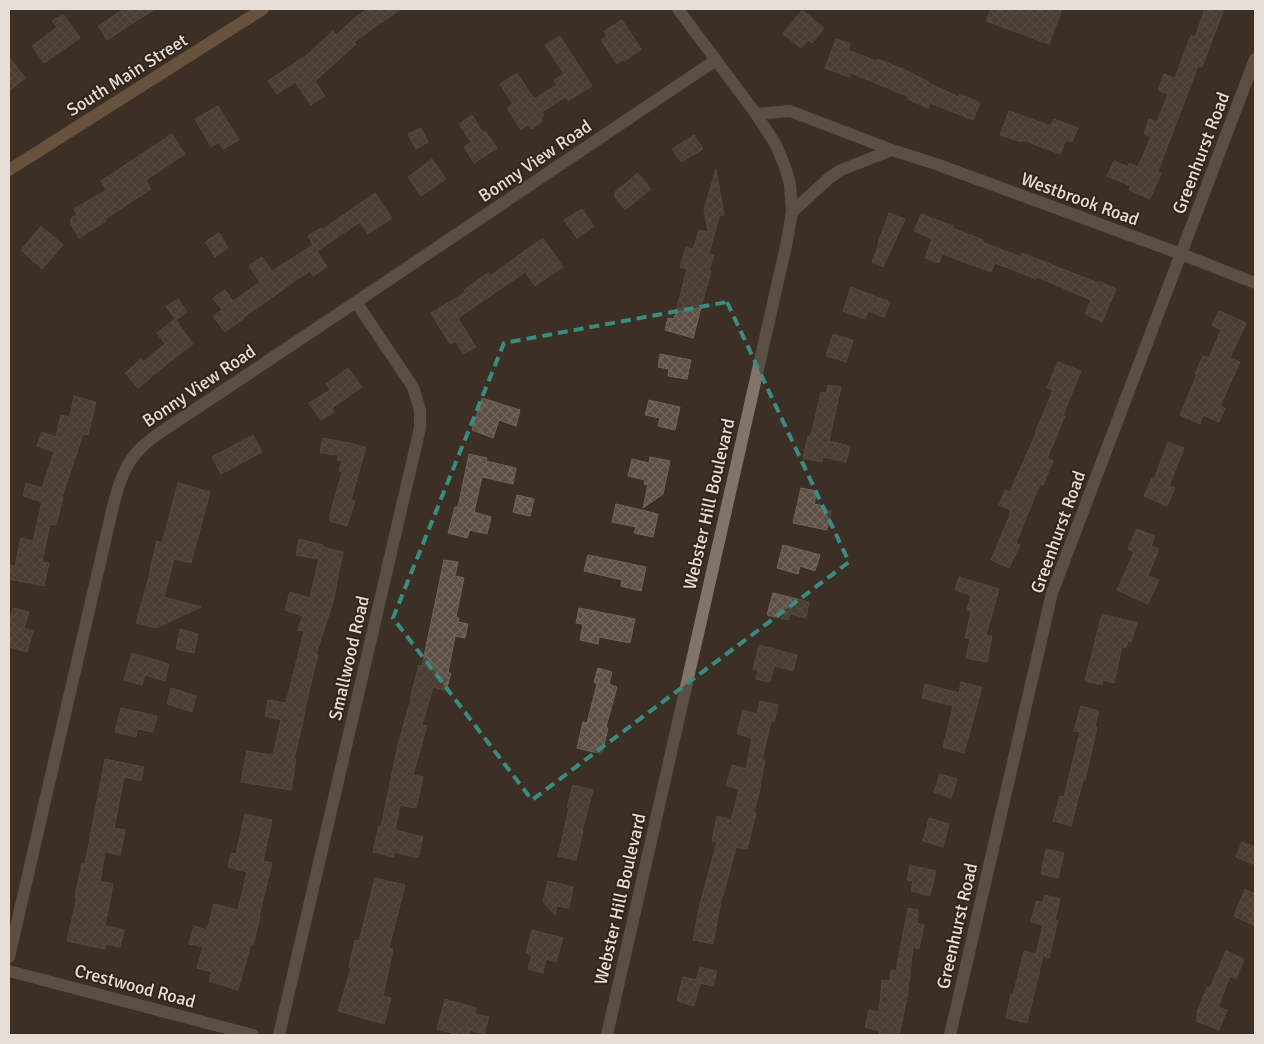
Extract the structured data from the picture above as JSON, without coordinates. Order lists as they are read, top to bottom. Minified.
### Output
{"streets":{"main road":["South Main Street"],"street":["Greenhurst Road","Bonny View Road","Westbrook Road","Webster Hill Boulevard","Smallwood Road","Crestwood Road"]},"crossings":[["Greenhurst Road","Westbrook Road"],["Bonny View Road","Webster Hill Boulevard"],["Bonny View Road","Smallwood Road"],["Westbrook Road","Webster Hill Boulevard"]]}
